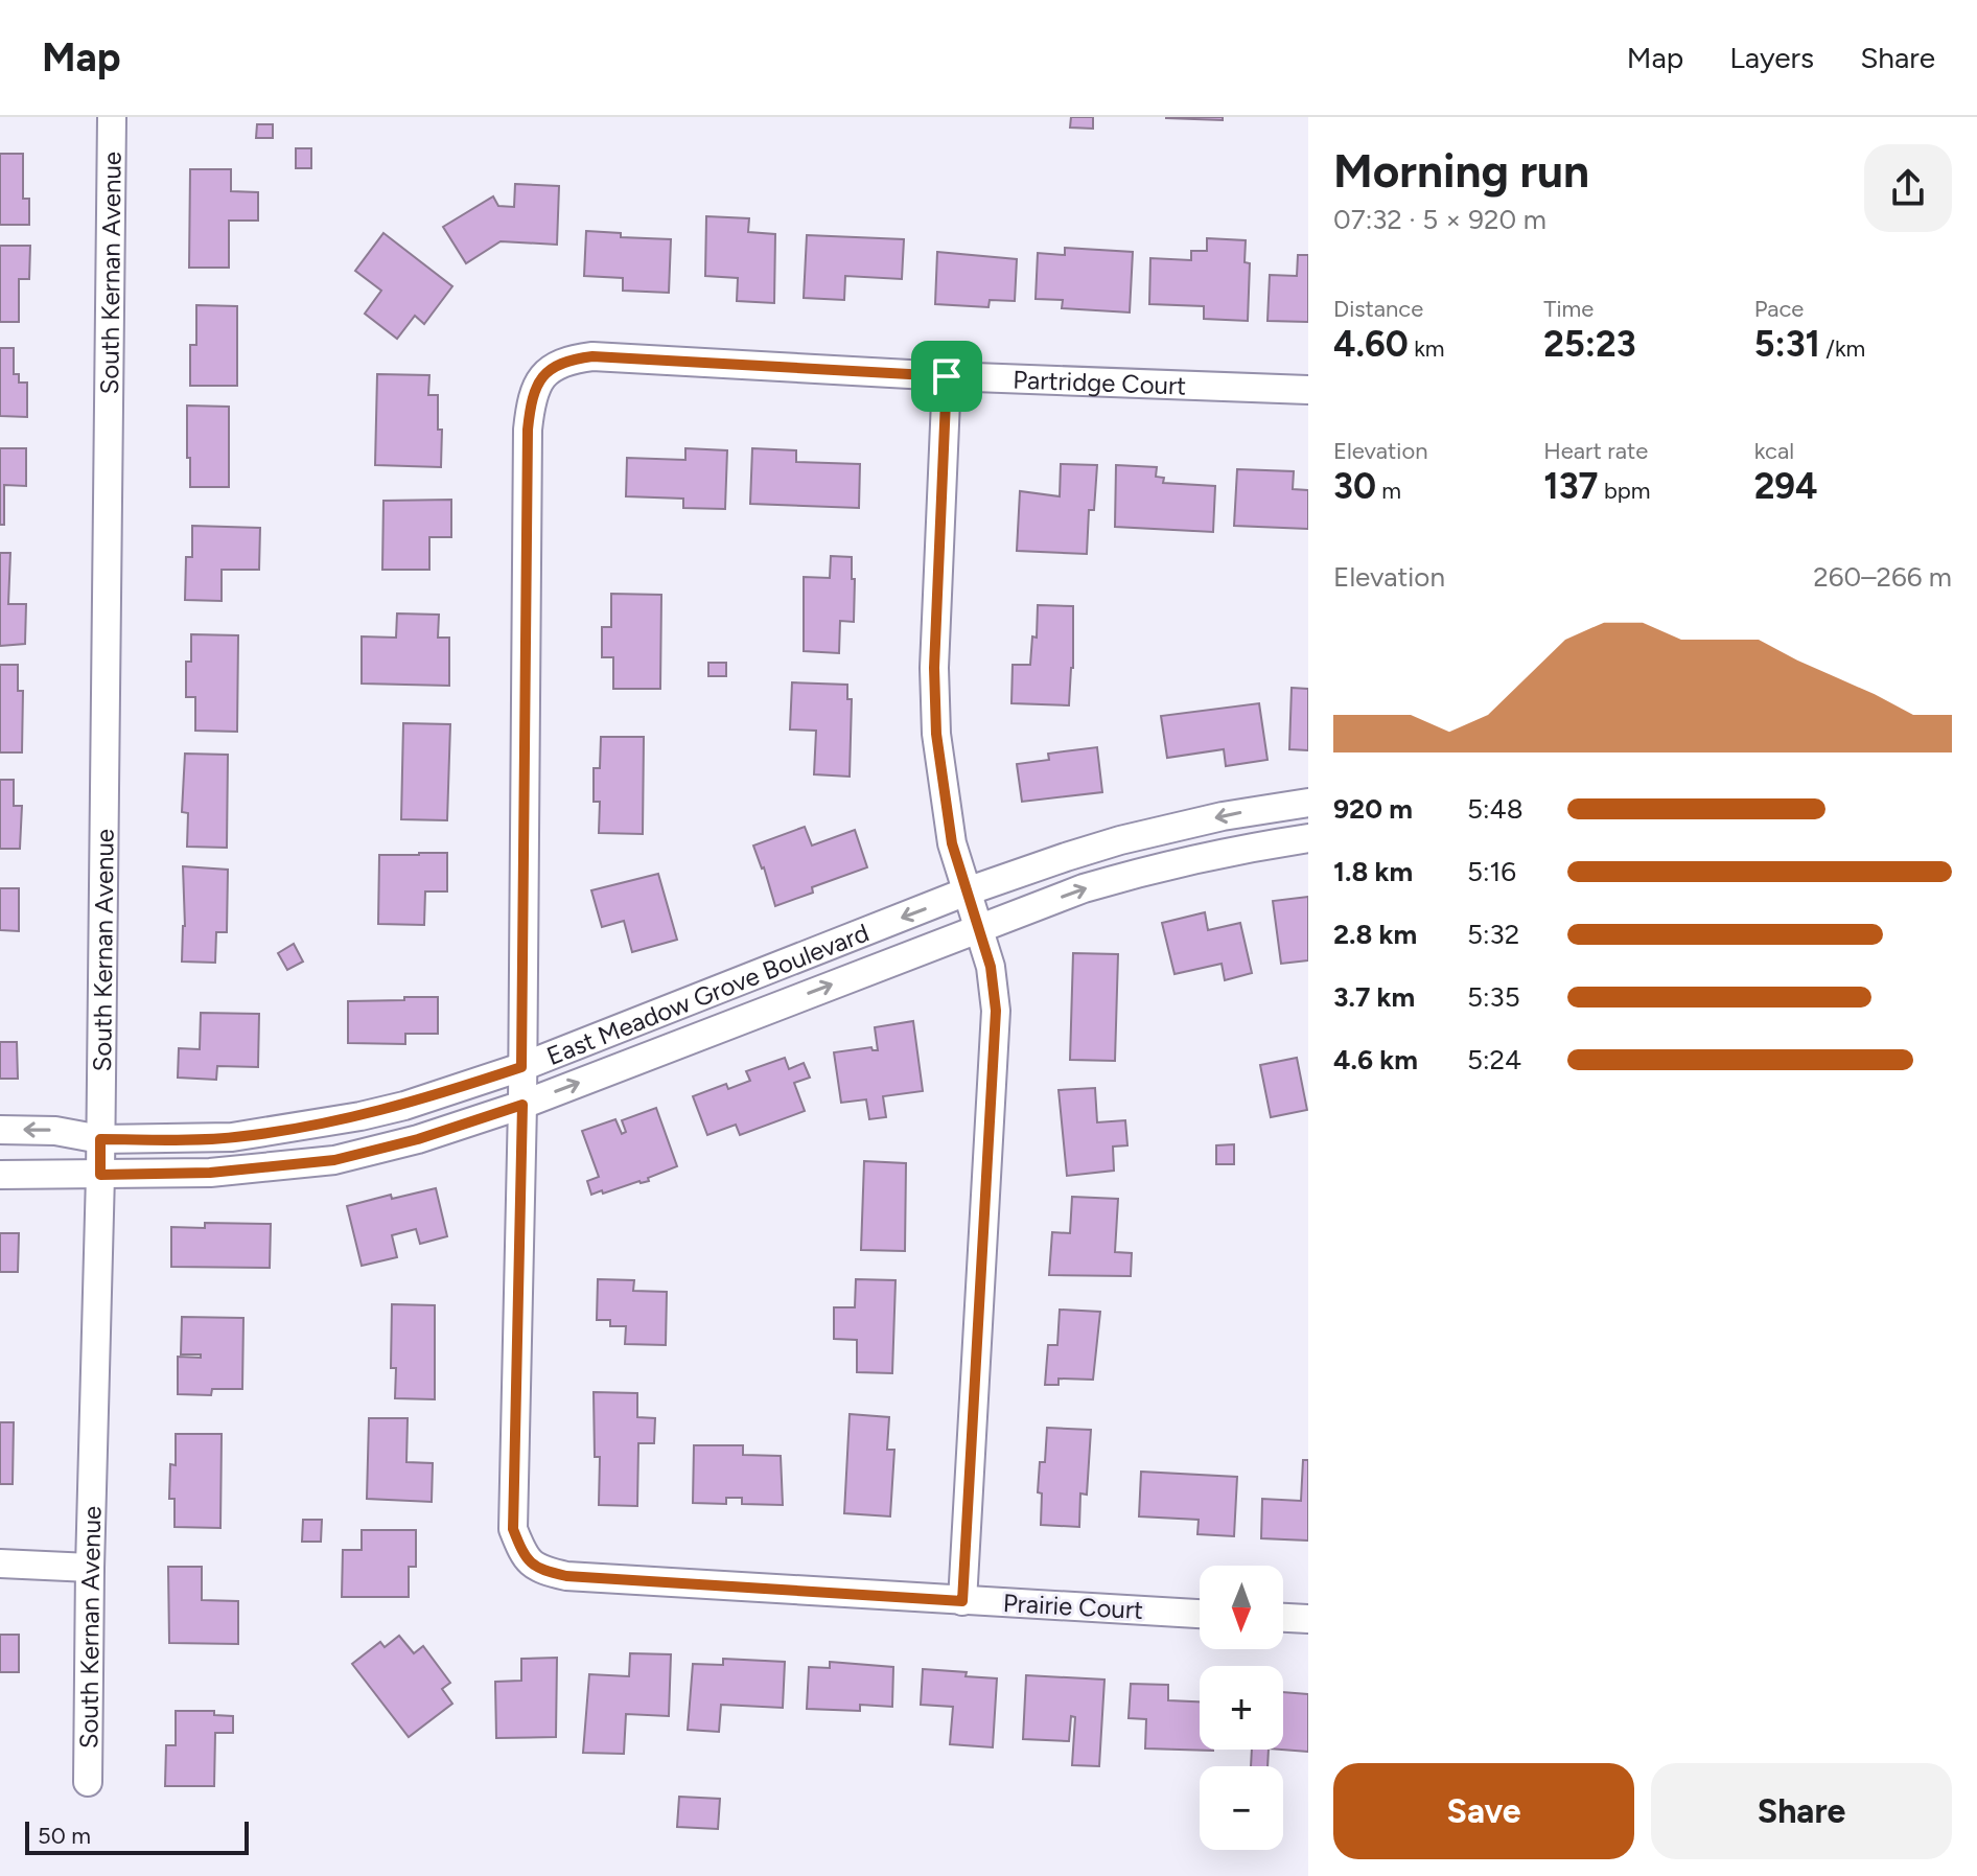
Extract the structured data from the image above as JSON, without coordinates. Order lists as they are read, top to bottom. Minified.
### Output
{"streets":{"street":["South Kernan Avenue","Partridge Court","East Meadow Grove Boulevard","Prairie Court"]},"crossings":[["South Kernan Avenue","East Meadow Grove Boulevard"],["Partridge Court","East Meadow Grove Boulevard"],["Partridge Court","Prairie Court"]],"scale_bar":"50 m","north":"bottom","page":{"header":"Map","nav":["Map","Layers","Share"],"heading":["Morning run","07:32 · 5 × 920 m"],"stats":[["Distance","4.60 km"],["Time","25:23"],["Pace","5:31 /km"],["Elevation","30 m"],["Heart rate","137 bpm"],["kcal","294"]],"chart":["Elevation","260–266 m"],"list":[{"name":"920 m","note":"5:48"},{"name":"1.8 km","note":"5:16"},{"name":"2.8 km","note":"5:32"},{"name":"3.7 km","note":"5:35"},{"name":"4.6 km","note":"5:24"}],"map_buttons":["+","−"],"buttons":["Save","Share"],"scale":"50 m"}}
